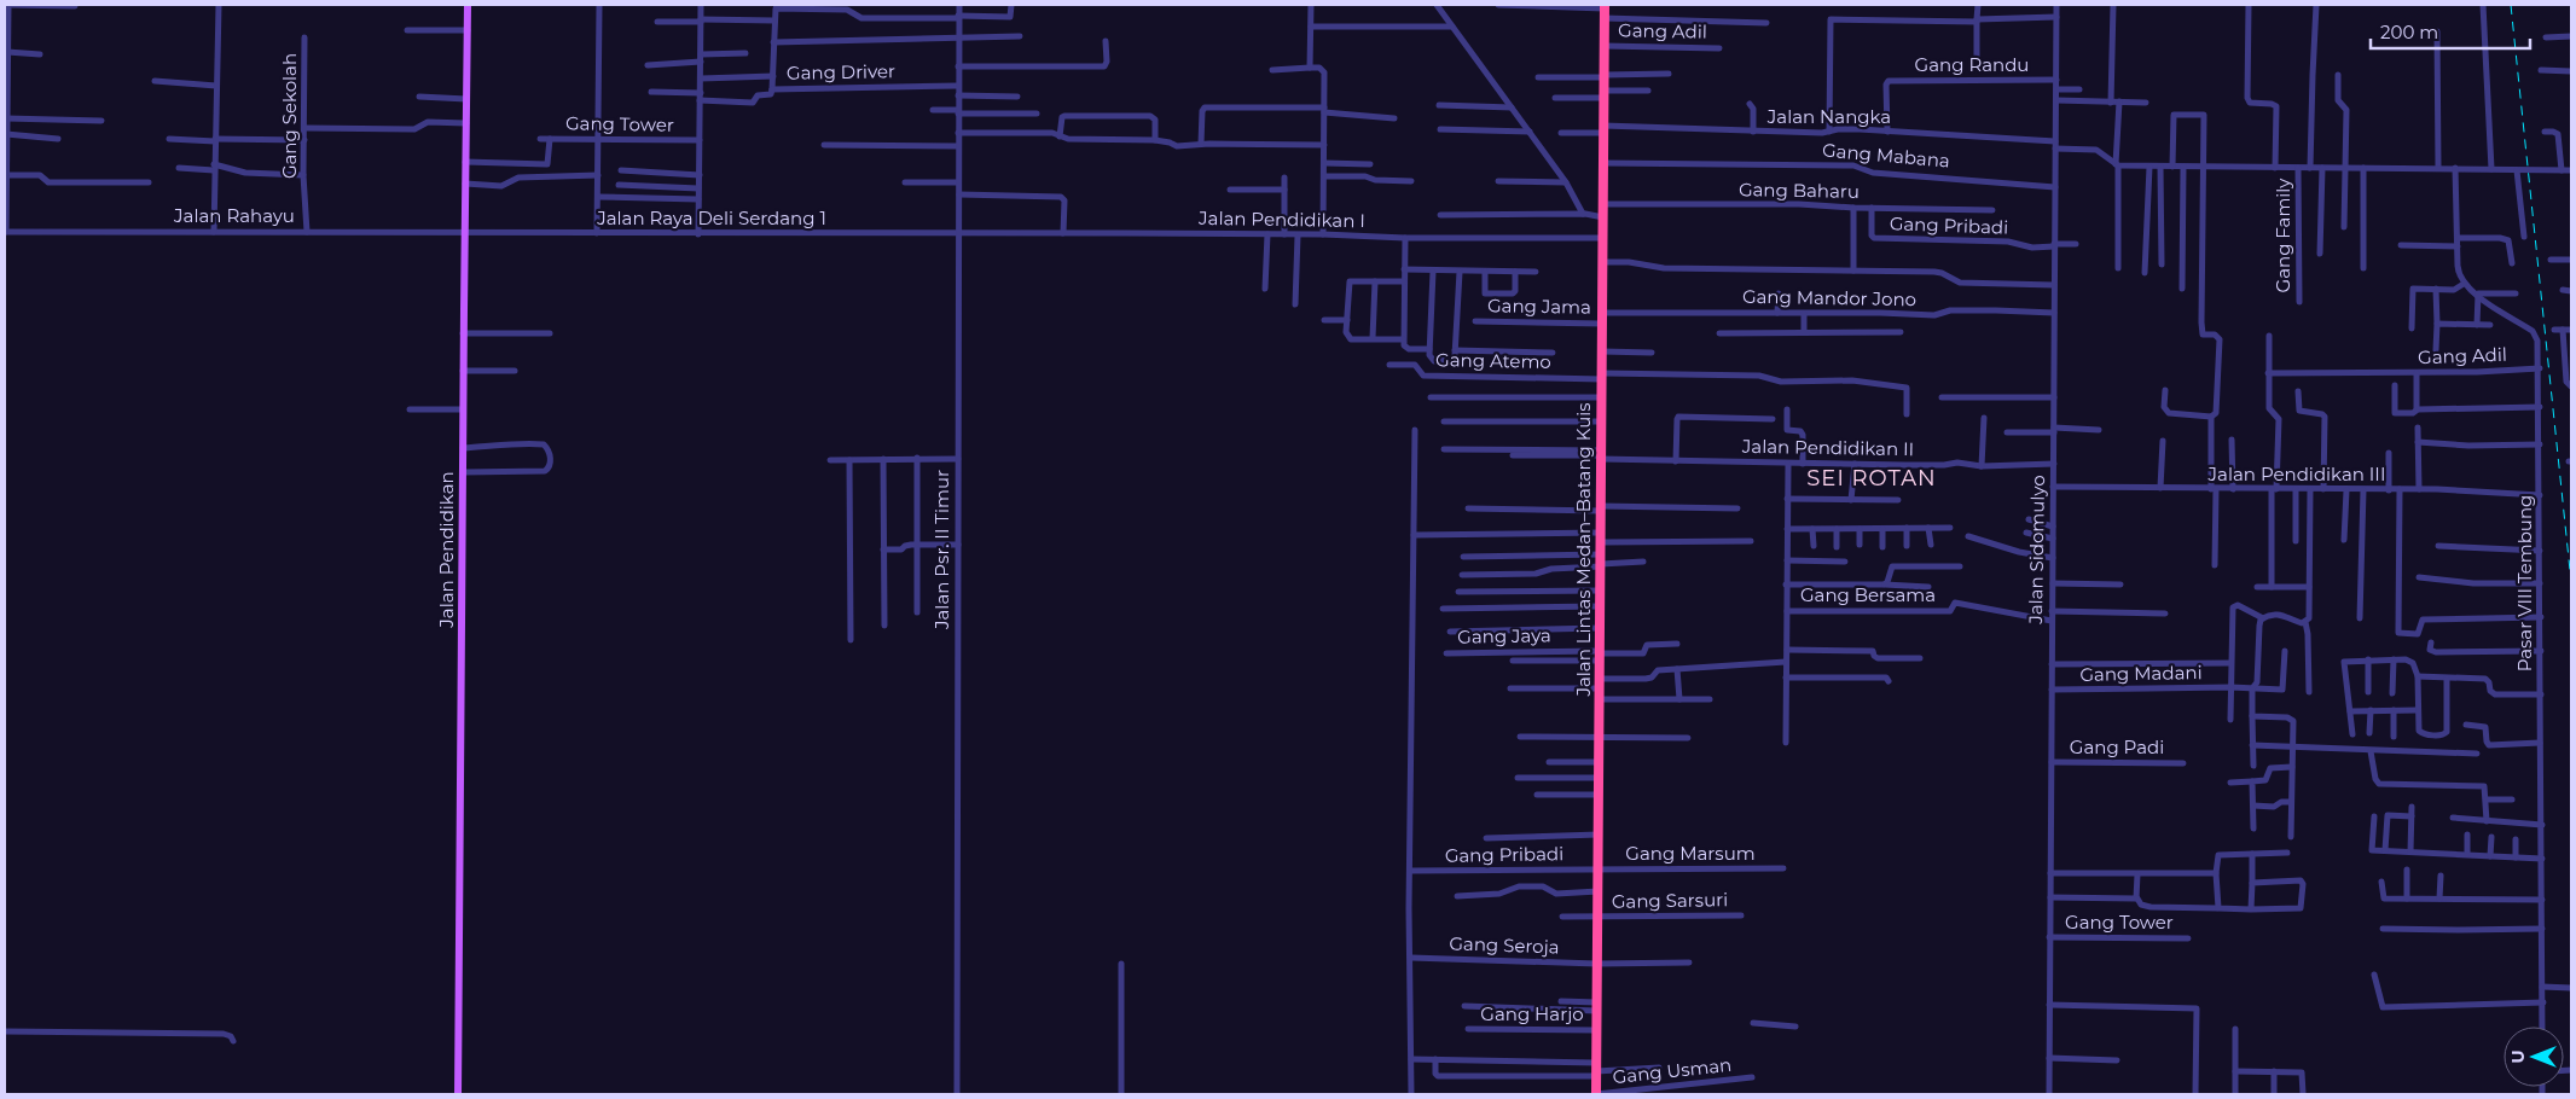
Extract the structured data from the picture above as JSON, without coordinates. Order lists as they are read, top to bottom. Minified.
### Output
{"streets":{"highway":["Jalan Lintas Medan–Batang Kuis"],"main road":["Jalan Pendidikan"],"street":["Gang Adil","Gang Randu","Gang Driver","Gang Sekolah","Jalan Nangka","Gang Tower","Gang Mabana","Gang Baharu","Jalan Rahayu","Jalan Raya Deli Serdang 1","Jalan Pendidikan I","Gang Pribadi","Gang Family","Gang Mandor Jono","Gang Jama","Gang Atemo","Jalan Pendidikan II","Jalan Pendidikan III","Jalan Psr. II Timur","Jalan Sidomulyo","Pasar VIII Tembung","Gang Bersama","Gang Jaya","Gang Madani","Gang Padi","Gang Marsum","Gang Sarsuri","Gang Seroja","Gang Harjo","Gang Usman"]},"crossings":[["Gang Adil","Jalan Lintas Medan–Batang Kuis"],["Gang Adil","Pasar VIII Tembung"],["Gang Randu","Jalan Nangka"],["Gang Randu","Jalan Sidomulyo"],["Gang Driver","Jalan Psr. II Timur"],["Gang Sekolah","Jalan Rahayu"],["Jalan Nangka","Jalan Lintas Medan–Batang Kuis"],["Jalan Nangka","Jalan Sidomulyo"],["Gang Tower","Jalan Sidomulyo"],["Gang Mabana","Jalan Lintas Medan–Batang Kuis"],["Gang Mabana","Jalan Sidomulyo"],["Gang Baharu","Gang Pribadi"],["Gang Baharu","Jalan Lintas Medan–Batang Kuis"],["Jalan Rahayu","Jalan Raya Deli Serdang 1"],["Jalan Rahayu","Jalan Pendidikan"],["Jalan Raya Deli Serdang 1","Jalan Pendidikan I"],["Jalan Raya Deli Serdang 1","Jalan Pendidikan"],["Jalan Raya Deli Serdang 1","Jalan Psr. II Timur"],["Jalan Pendidikan I","Jalan Psr. II Timur"],["Jalan Pendidikan I","Jalan Lintas Medan–Batang Kuis"],["Gang Pribadi","Jalan Lintas Medan–Batang Kuis"],["Gang Pribadi","Jalan Sidomulyo"],["Gang Pribadi","Gang Marsum"],["Gang Mandor Jono","Jalan Lintas Medan–Batang Kuis"],["Gang Mandor Jono","Jalan Sidomulyo"],["Gang Jama","Jalan Lintas Medan–Batang Kuis"],["Gang Atemo","Jalan Lintas Medan–Batang Kuis"],["Jalan Pendidikan II","Jalan Lintas Medan–Batang Kuis"],["Jalan Pendidikan II","Jalan Sidomulyo"],["Jalan Pendidikan III","Jalan Sidomulyo"],["Jalan Pendidikan III","Pasar VIII Tembung"],["Jalan Lintas Medan–Batang Kuis","Gang Jaya"],["Jalan Lintas Medan–Batang Kuis","Gang Marsum"],["Jalan Lintas Medan–Batang Kuis","Gang Sarsuri"],["Jalan Lintas Medan–Batang Kuis","Gang Seroja"],["Jalan Lintas Medan–Batang Kuis","Gang Harjo"],["Jalan Lintas Medan–Batang Kuis","Gang Usman"],["Jalan Sidomulyo","Gang Bersama"],["Jalan Sidomulyo","Gang Madani"],["Jalan Sidomulyo","Gang Padi"]],"districts":["SEI ROTAN"],"scale_bar":"200 m","north":"left"}
